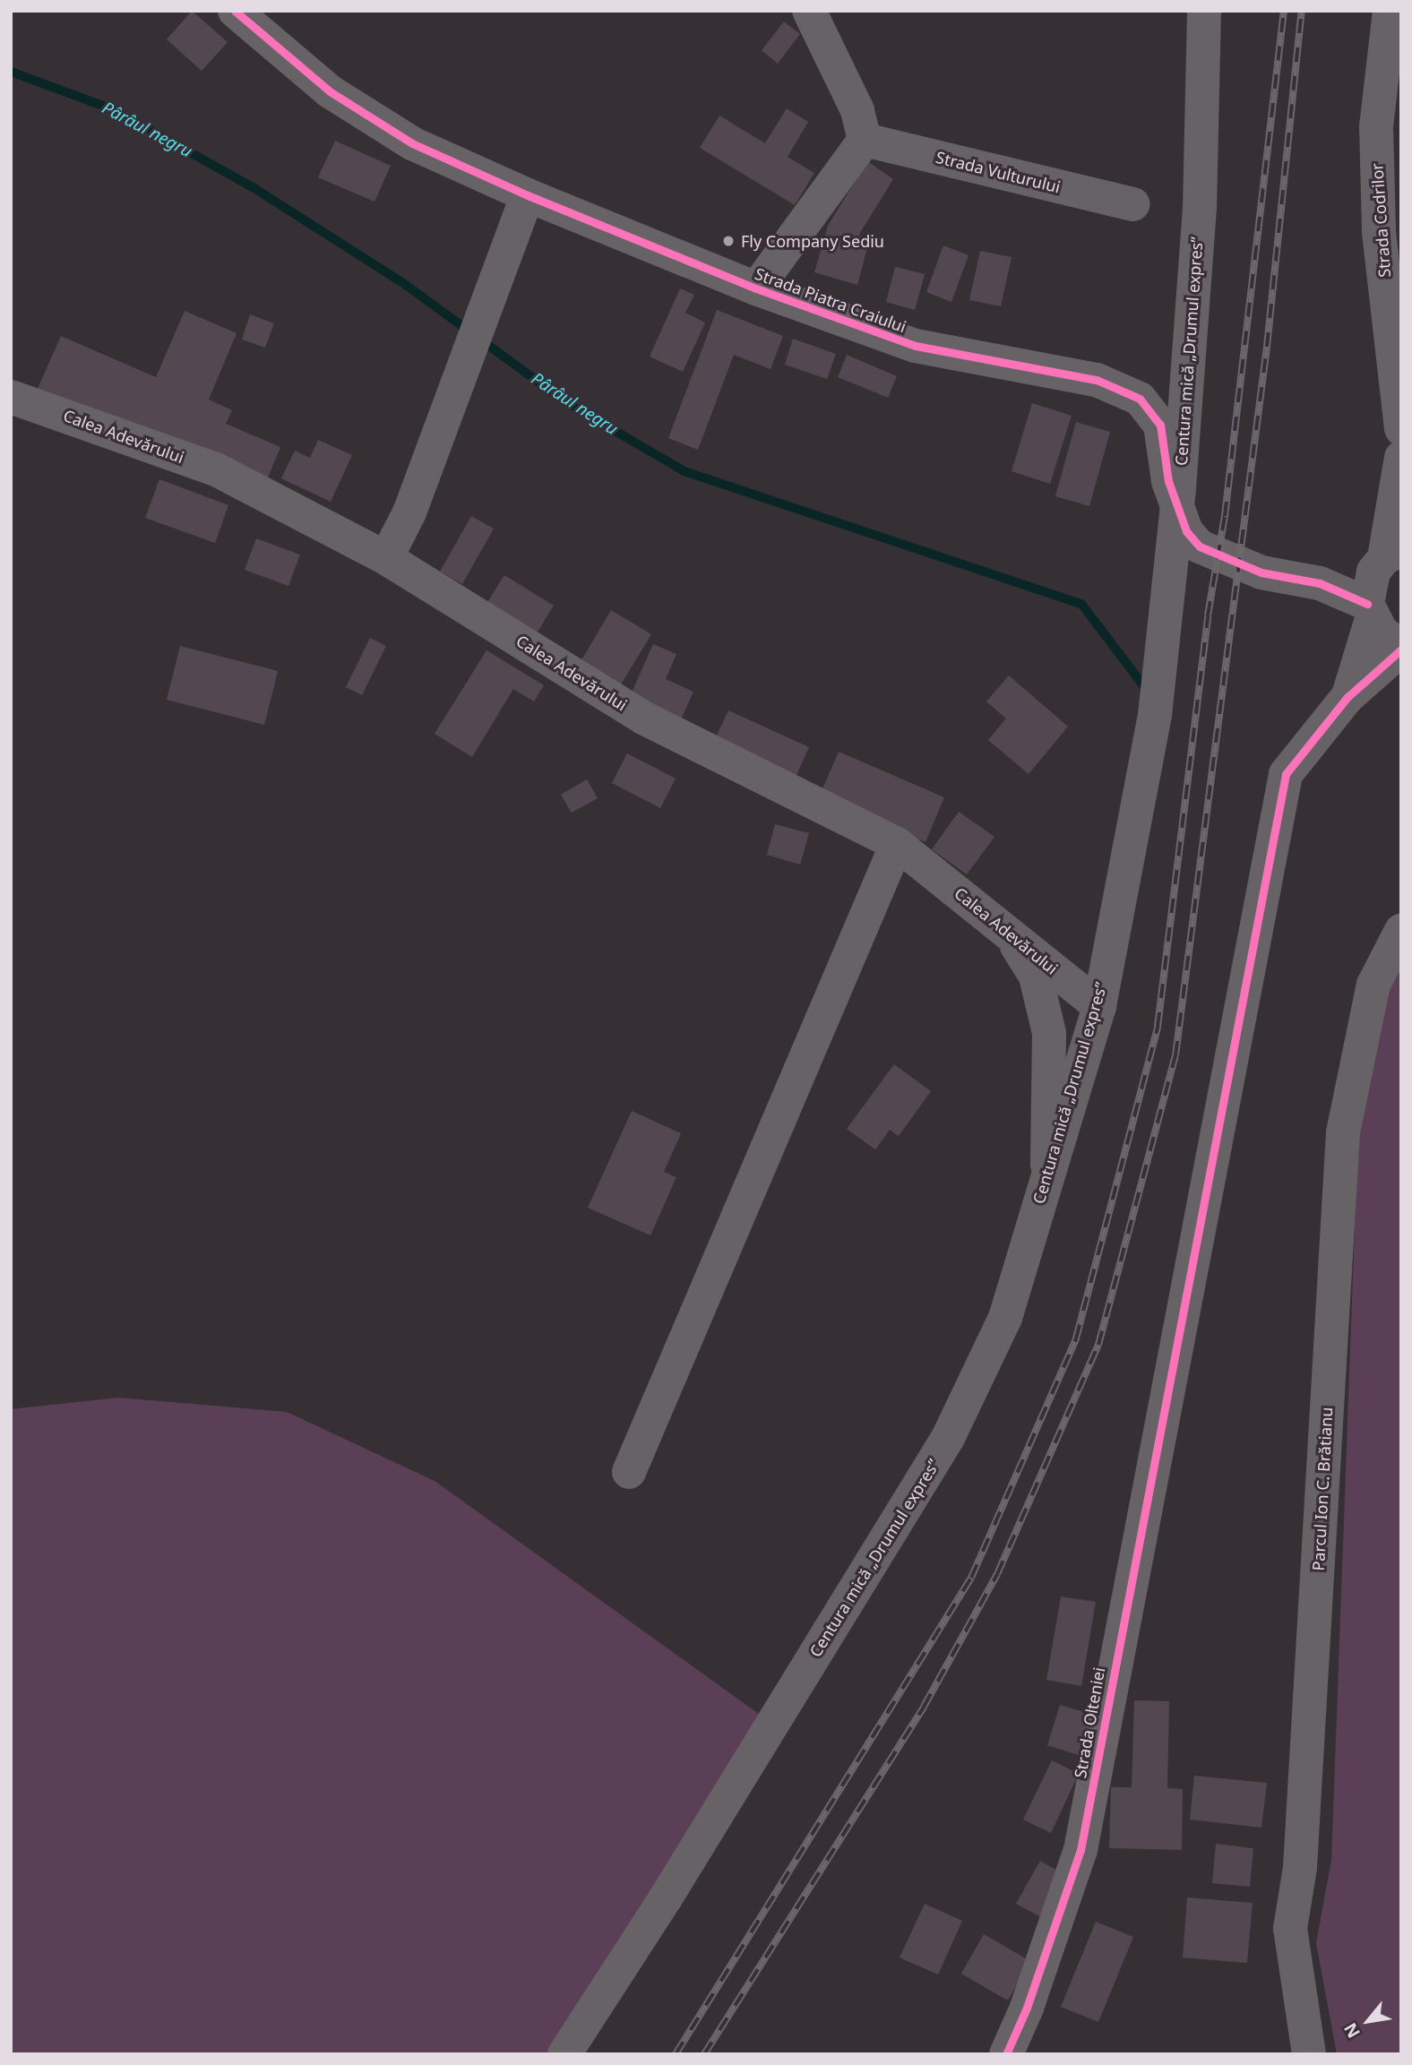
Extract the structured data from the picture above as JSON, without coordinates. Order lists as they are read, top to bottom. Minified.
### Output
{"streets":{"street":["Strada Vulturului","Strada Codrilor","Strada Piatra Craiului","Centura mică „Drumul expres”","Calea Adevărului","Parcul Ion C. Brătianu","Strada Olteniei"]},"crossings":[["Centura mică „Drumul expres”","Calea Adevărului"]],"water":["Pârâul negru"],"places":["Fly Company Sediu"],"north":"bottom left"}
